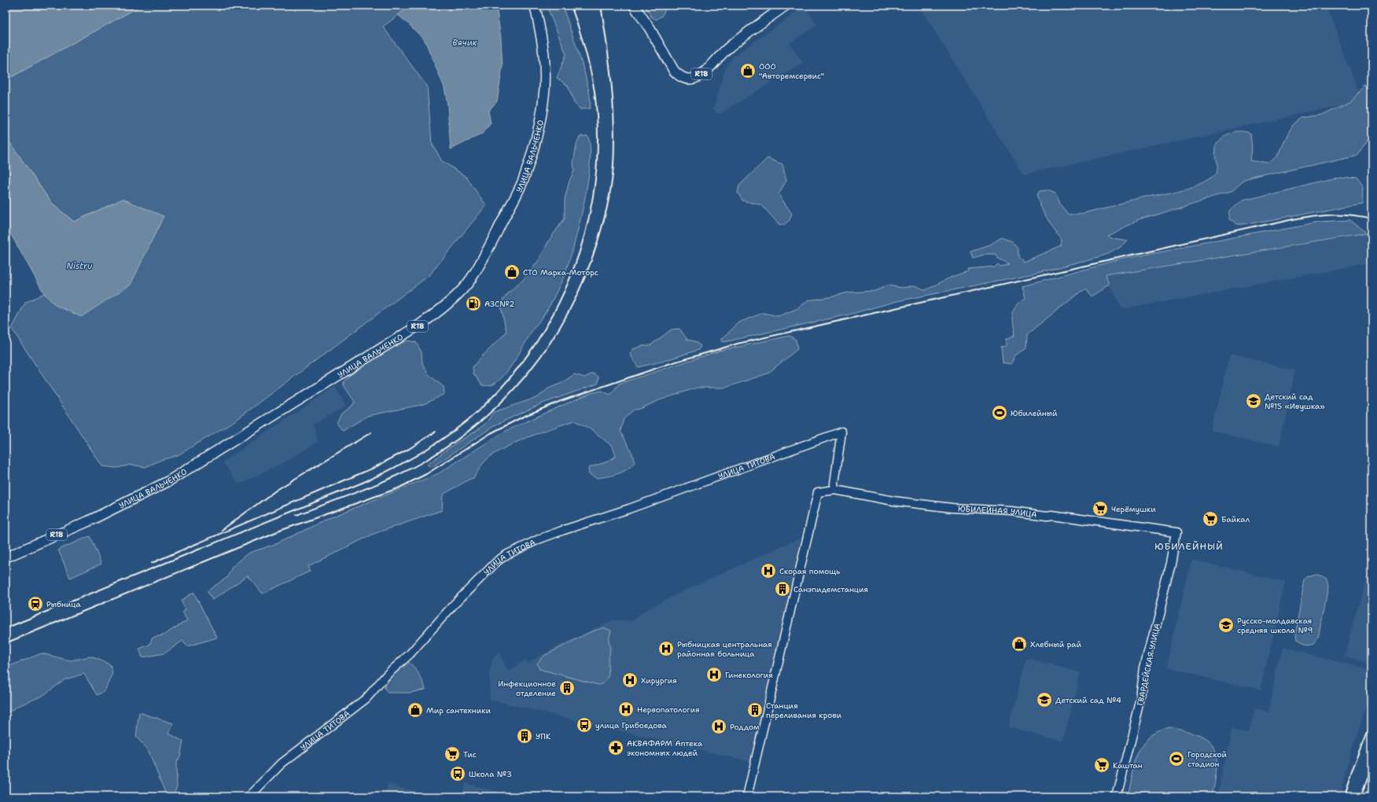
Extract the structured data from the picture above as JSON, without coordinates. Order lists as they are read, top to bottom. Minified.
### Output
{"streets":{"main road":["R18","УЛИЦА ВАЛЬЧЕНКО"],"street":["УЛИЦА ТИТОВА","ЮБИЛЕЙНАЯ УЛИЦА","ГВАРДЕЙСКАЯ УЛИЦА"]},"crossings":[["УЛИЦА ТИТОВА","ЮБИЛЕЙНАЯ УЛИЦА"],["ЮБИЛЕЙНАЯ УЛИЦА","ГВАРДЕЙСКАЯ УЛИЦА"]],"districts":["ЮБИЛЕЙНЫЙ"],"water":["Вячик","Nistru"],"places":{"shop":["ООО \"Авторемсервис\"","СТО Марка-Моторс","Хлебный рай","Мир сантехники"],"fuel station":["АЗС№2"],"school or university":["Детский сад №15 «Ивушка»","Русско-молдавская средняя школа №9","Детский сад №4"],"sports":["Юбилейный","Городской стадион"],"supermarket":["Черёмушки","Байкал","Тис","Каштан"],"hospital":["Скорая помощь","Рыбницкая центральная районная больница","Гинекология","Хирургия","Нервопатология","Роддом"],"building":["Санэпидемстанция","Инфекционное отделение","Станция переливания крови","УПК"],"station":["Рыбница"],"bus stop":["улица Грибоедова","Школа №3"],"pharmacy":["АКВАФАРМ Аптека экономных людей"]}}
